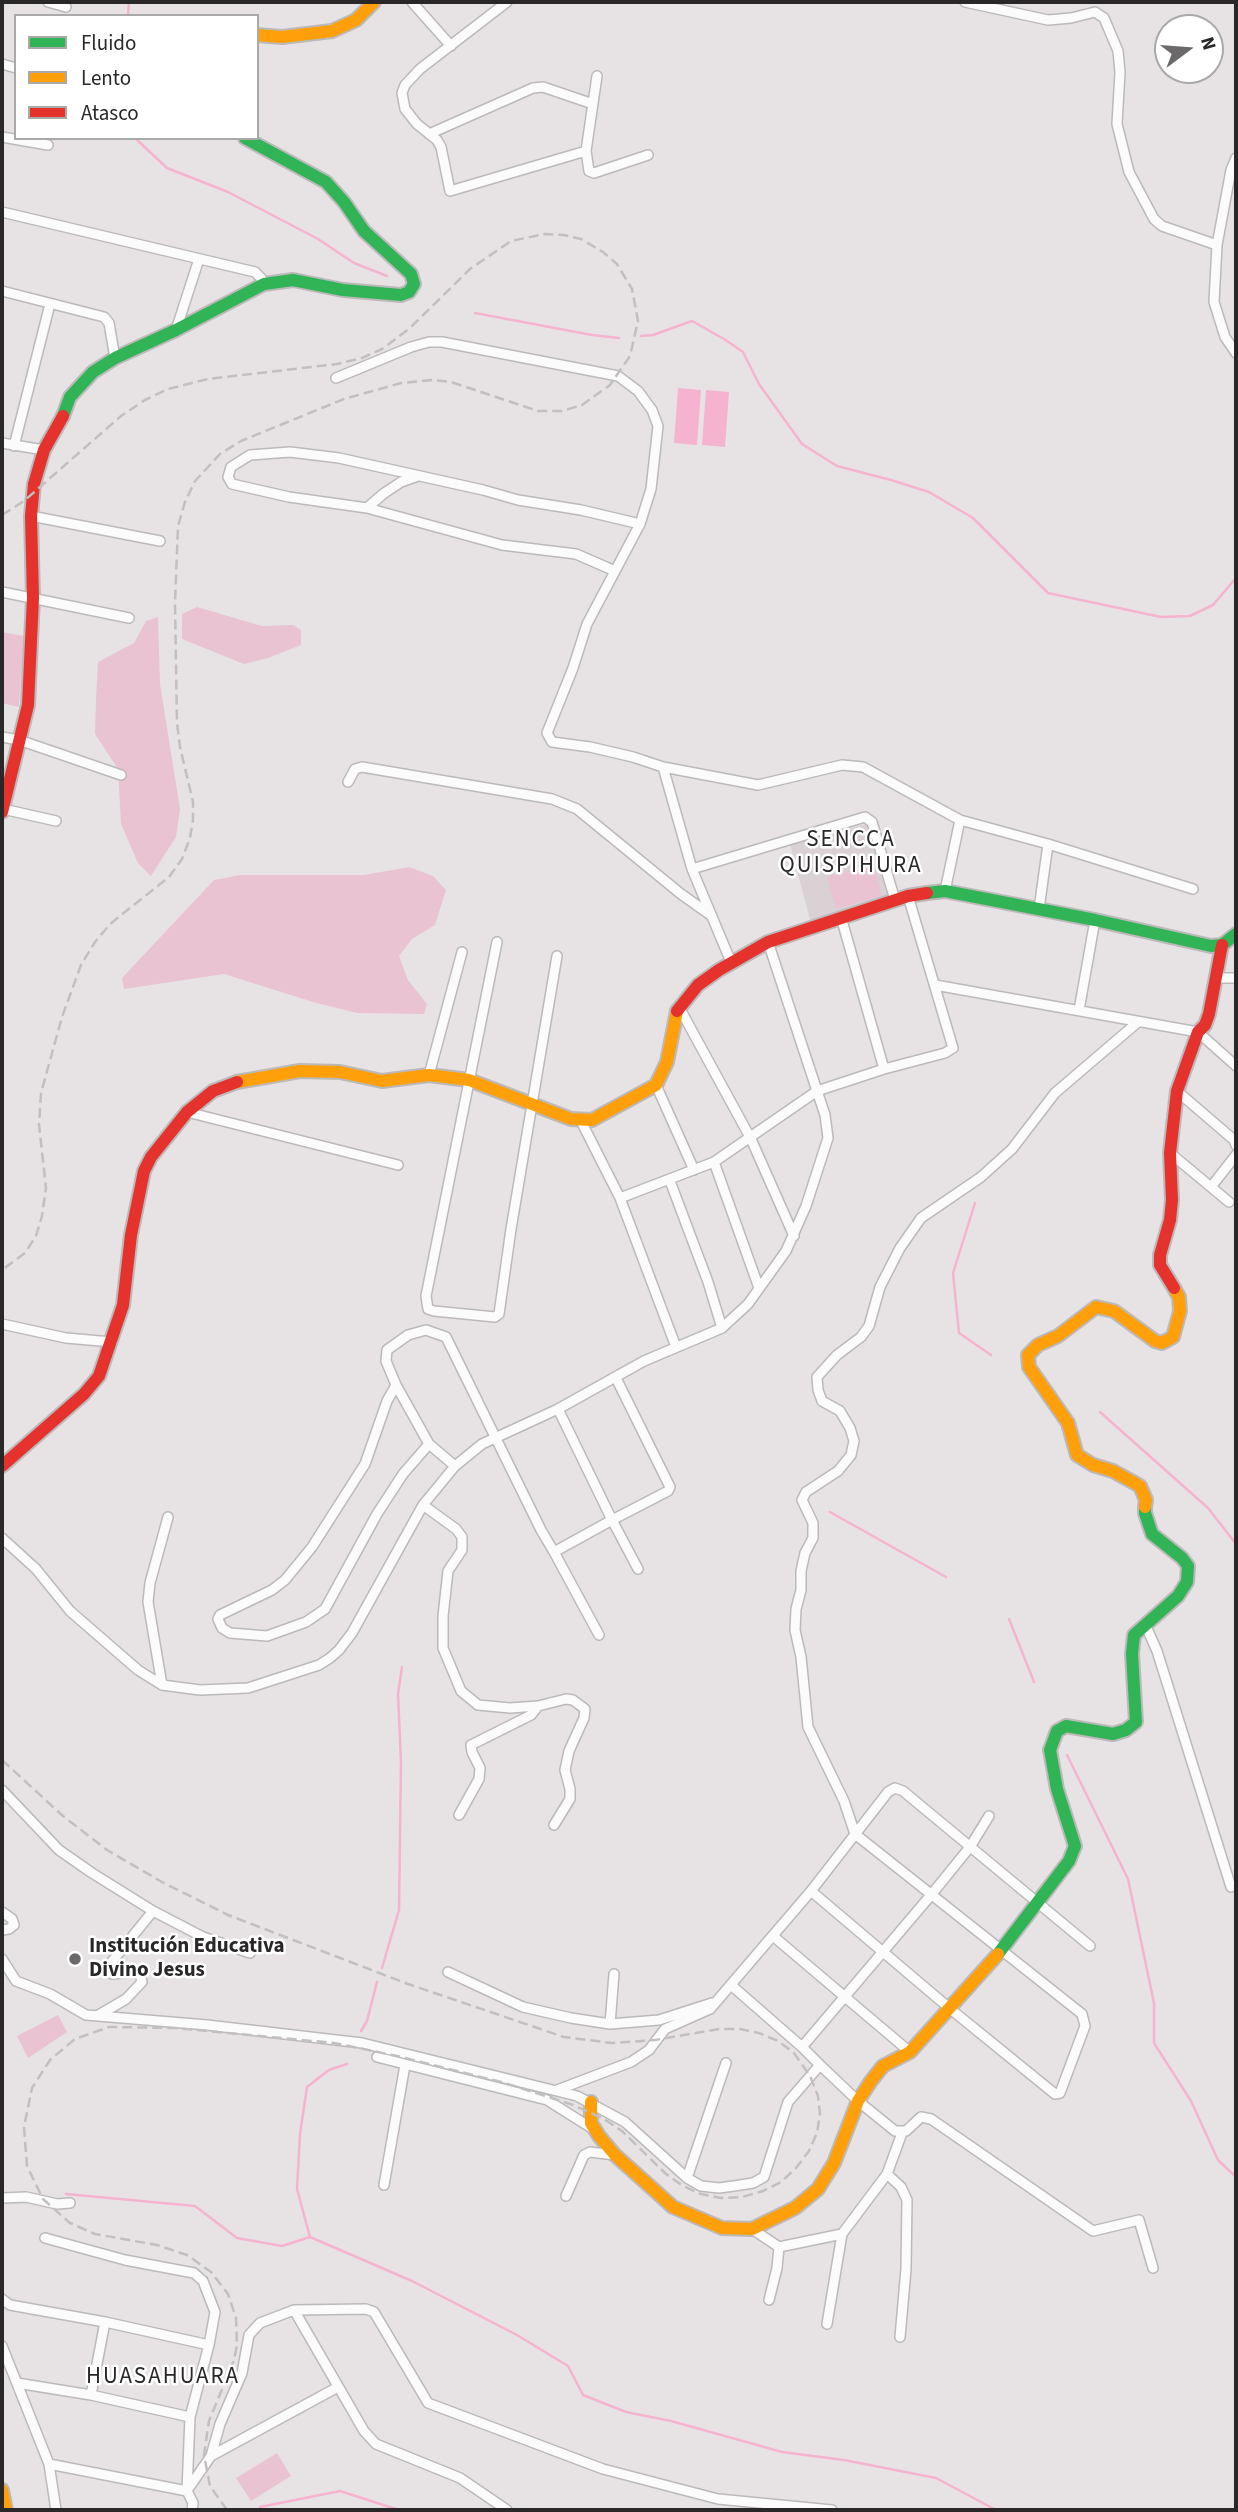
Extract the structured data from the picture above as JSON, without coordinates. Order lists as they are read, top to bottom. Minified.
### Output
{"districts":["SENCCA QUISPIHURA","HUASAHUARA"],"places":["Institución Educativa Divino Jesus"],"legend":["Fluido","Lento","Atasco"],"north":"right"}
